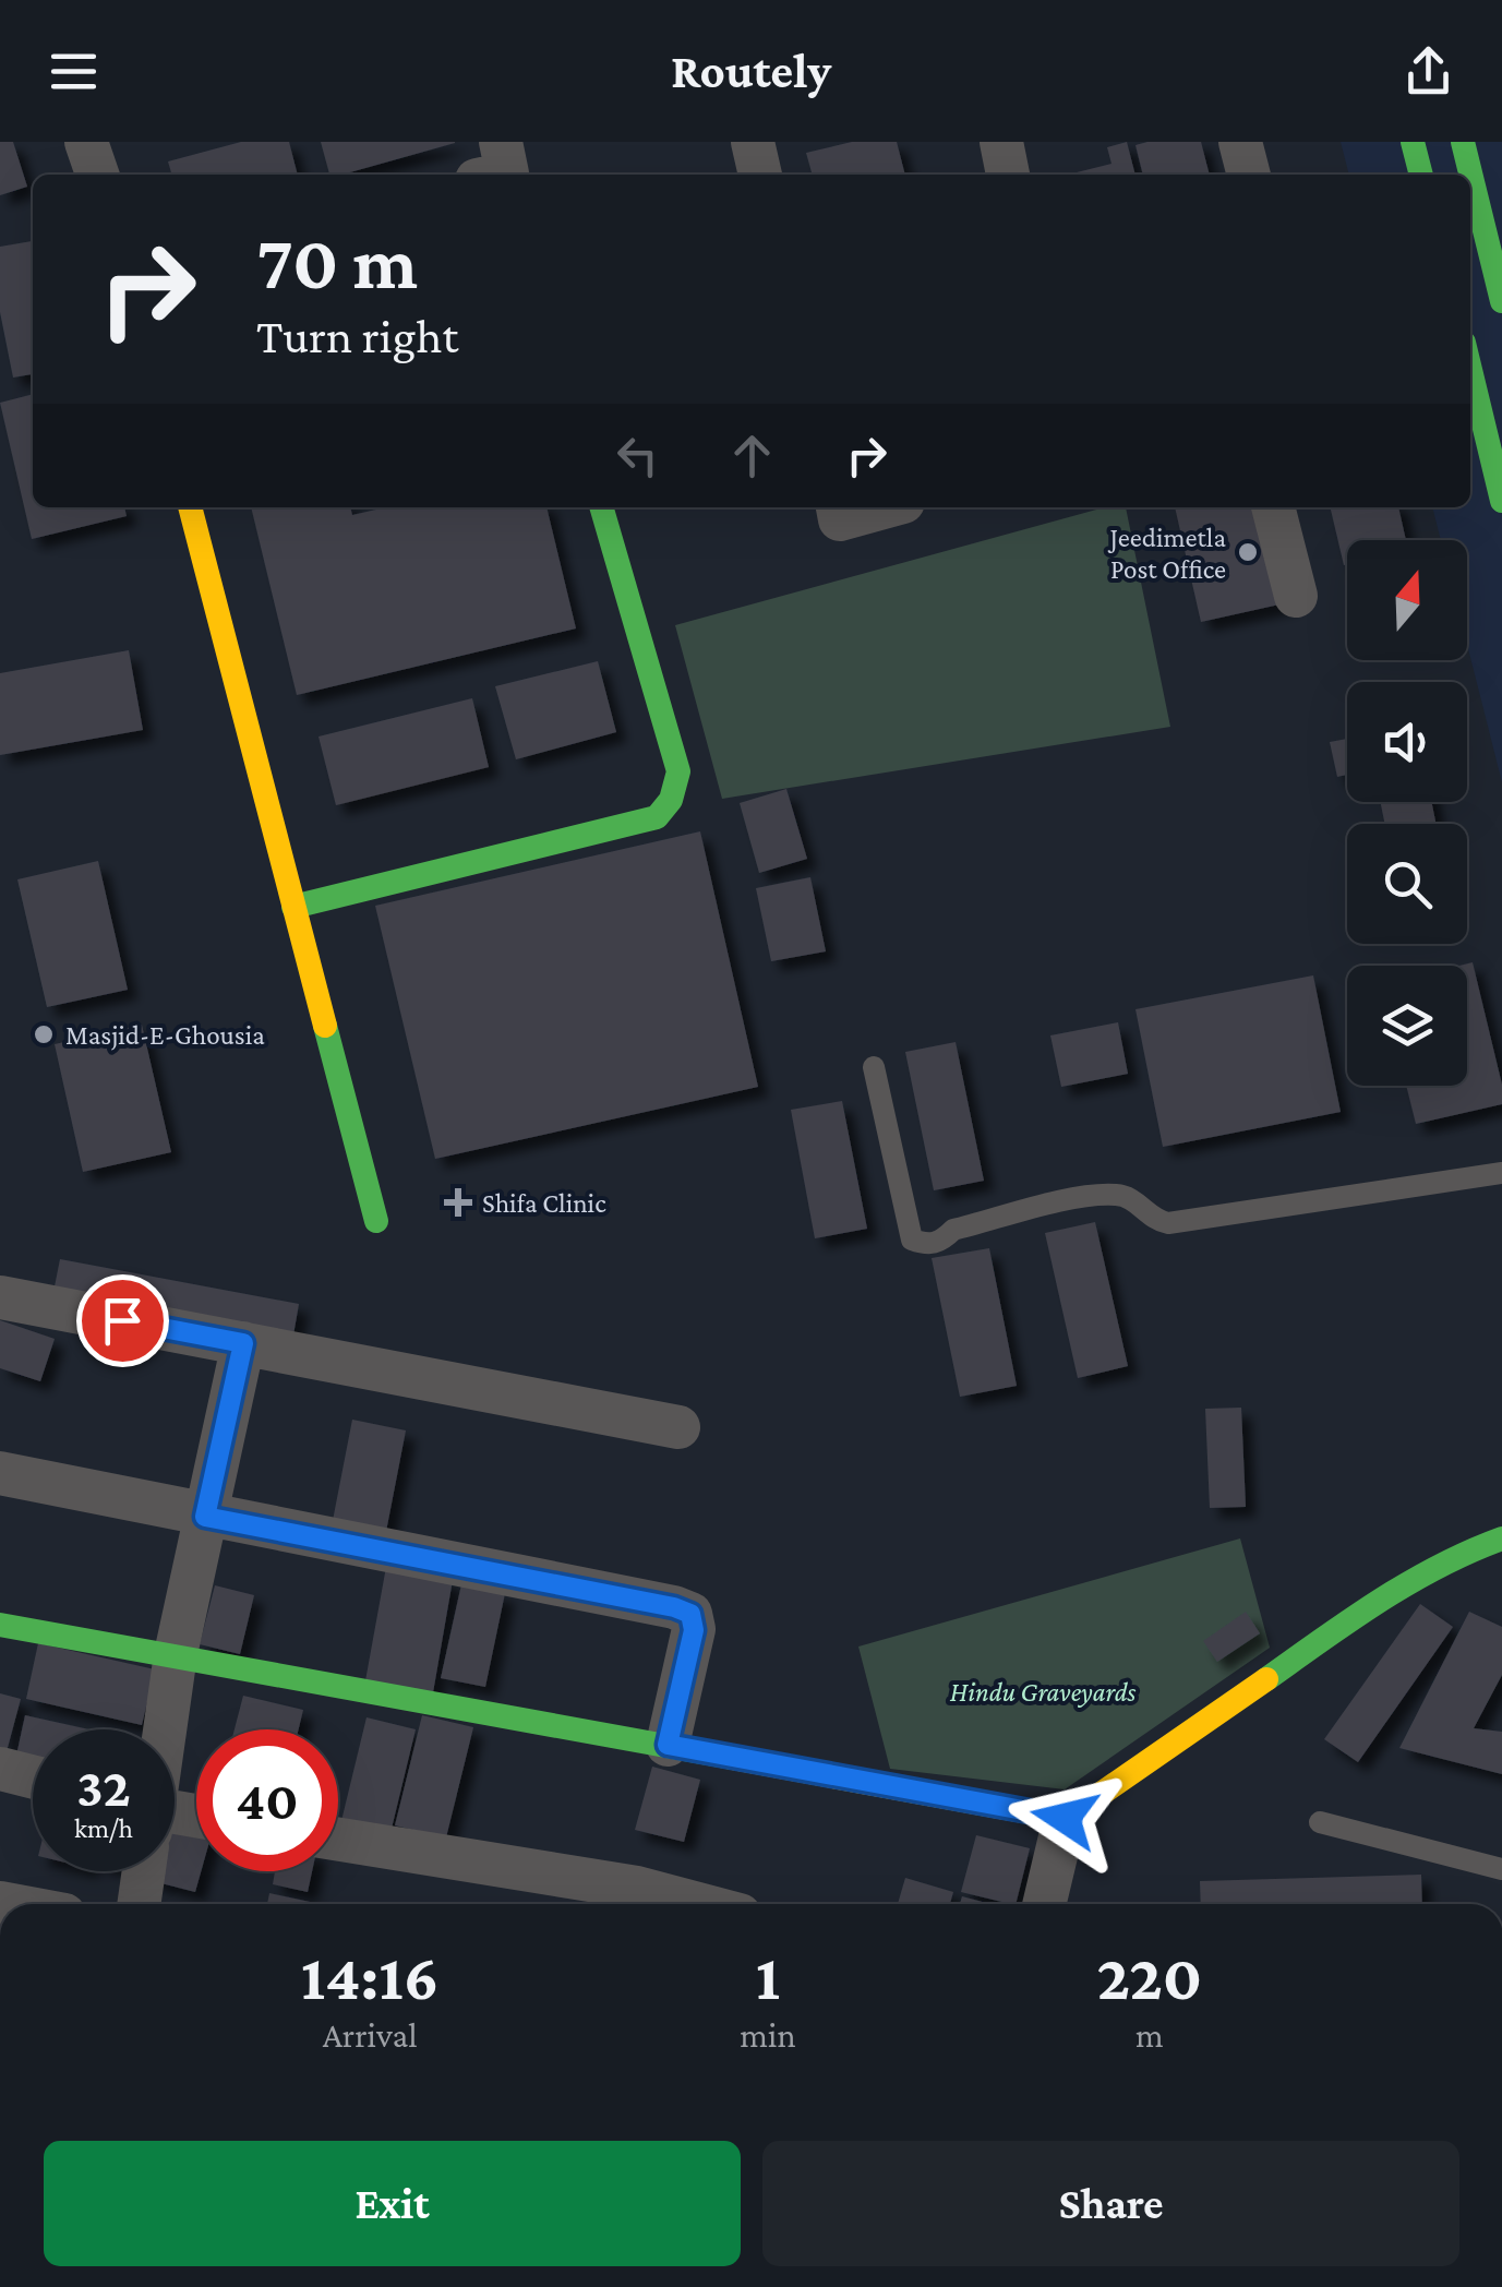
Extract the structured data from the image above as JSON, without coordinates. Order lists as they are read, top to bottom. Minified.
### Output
{"parks":["Hindu Graveyards"],"places":{"other":["Jeedimetla Post Office","Masjid-E-Ghousia"],"health":["Shifa Clinic"]},"north":"top","page":{"header":"Routely","turn":["70 m","Turn right"],"speed":"32 km/h","limit":"40","eta":["14:16","Arrival","1","min","220","m"],"buttons":["Exit","Share"]}}
